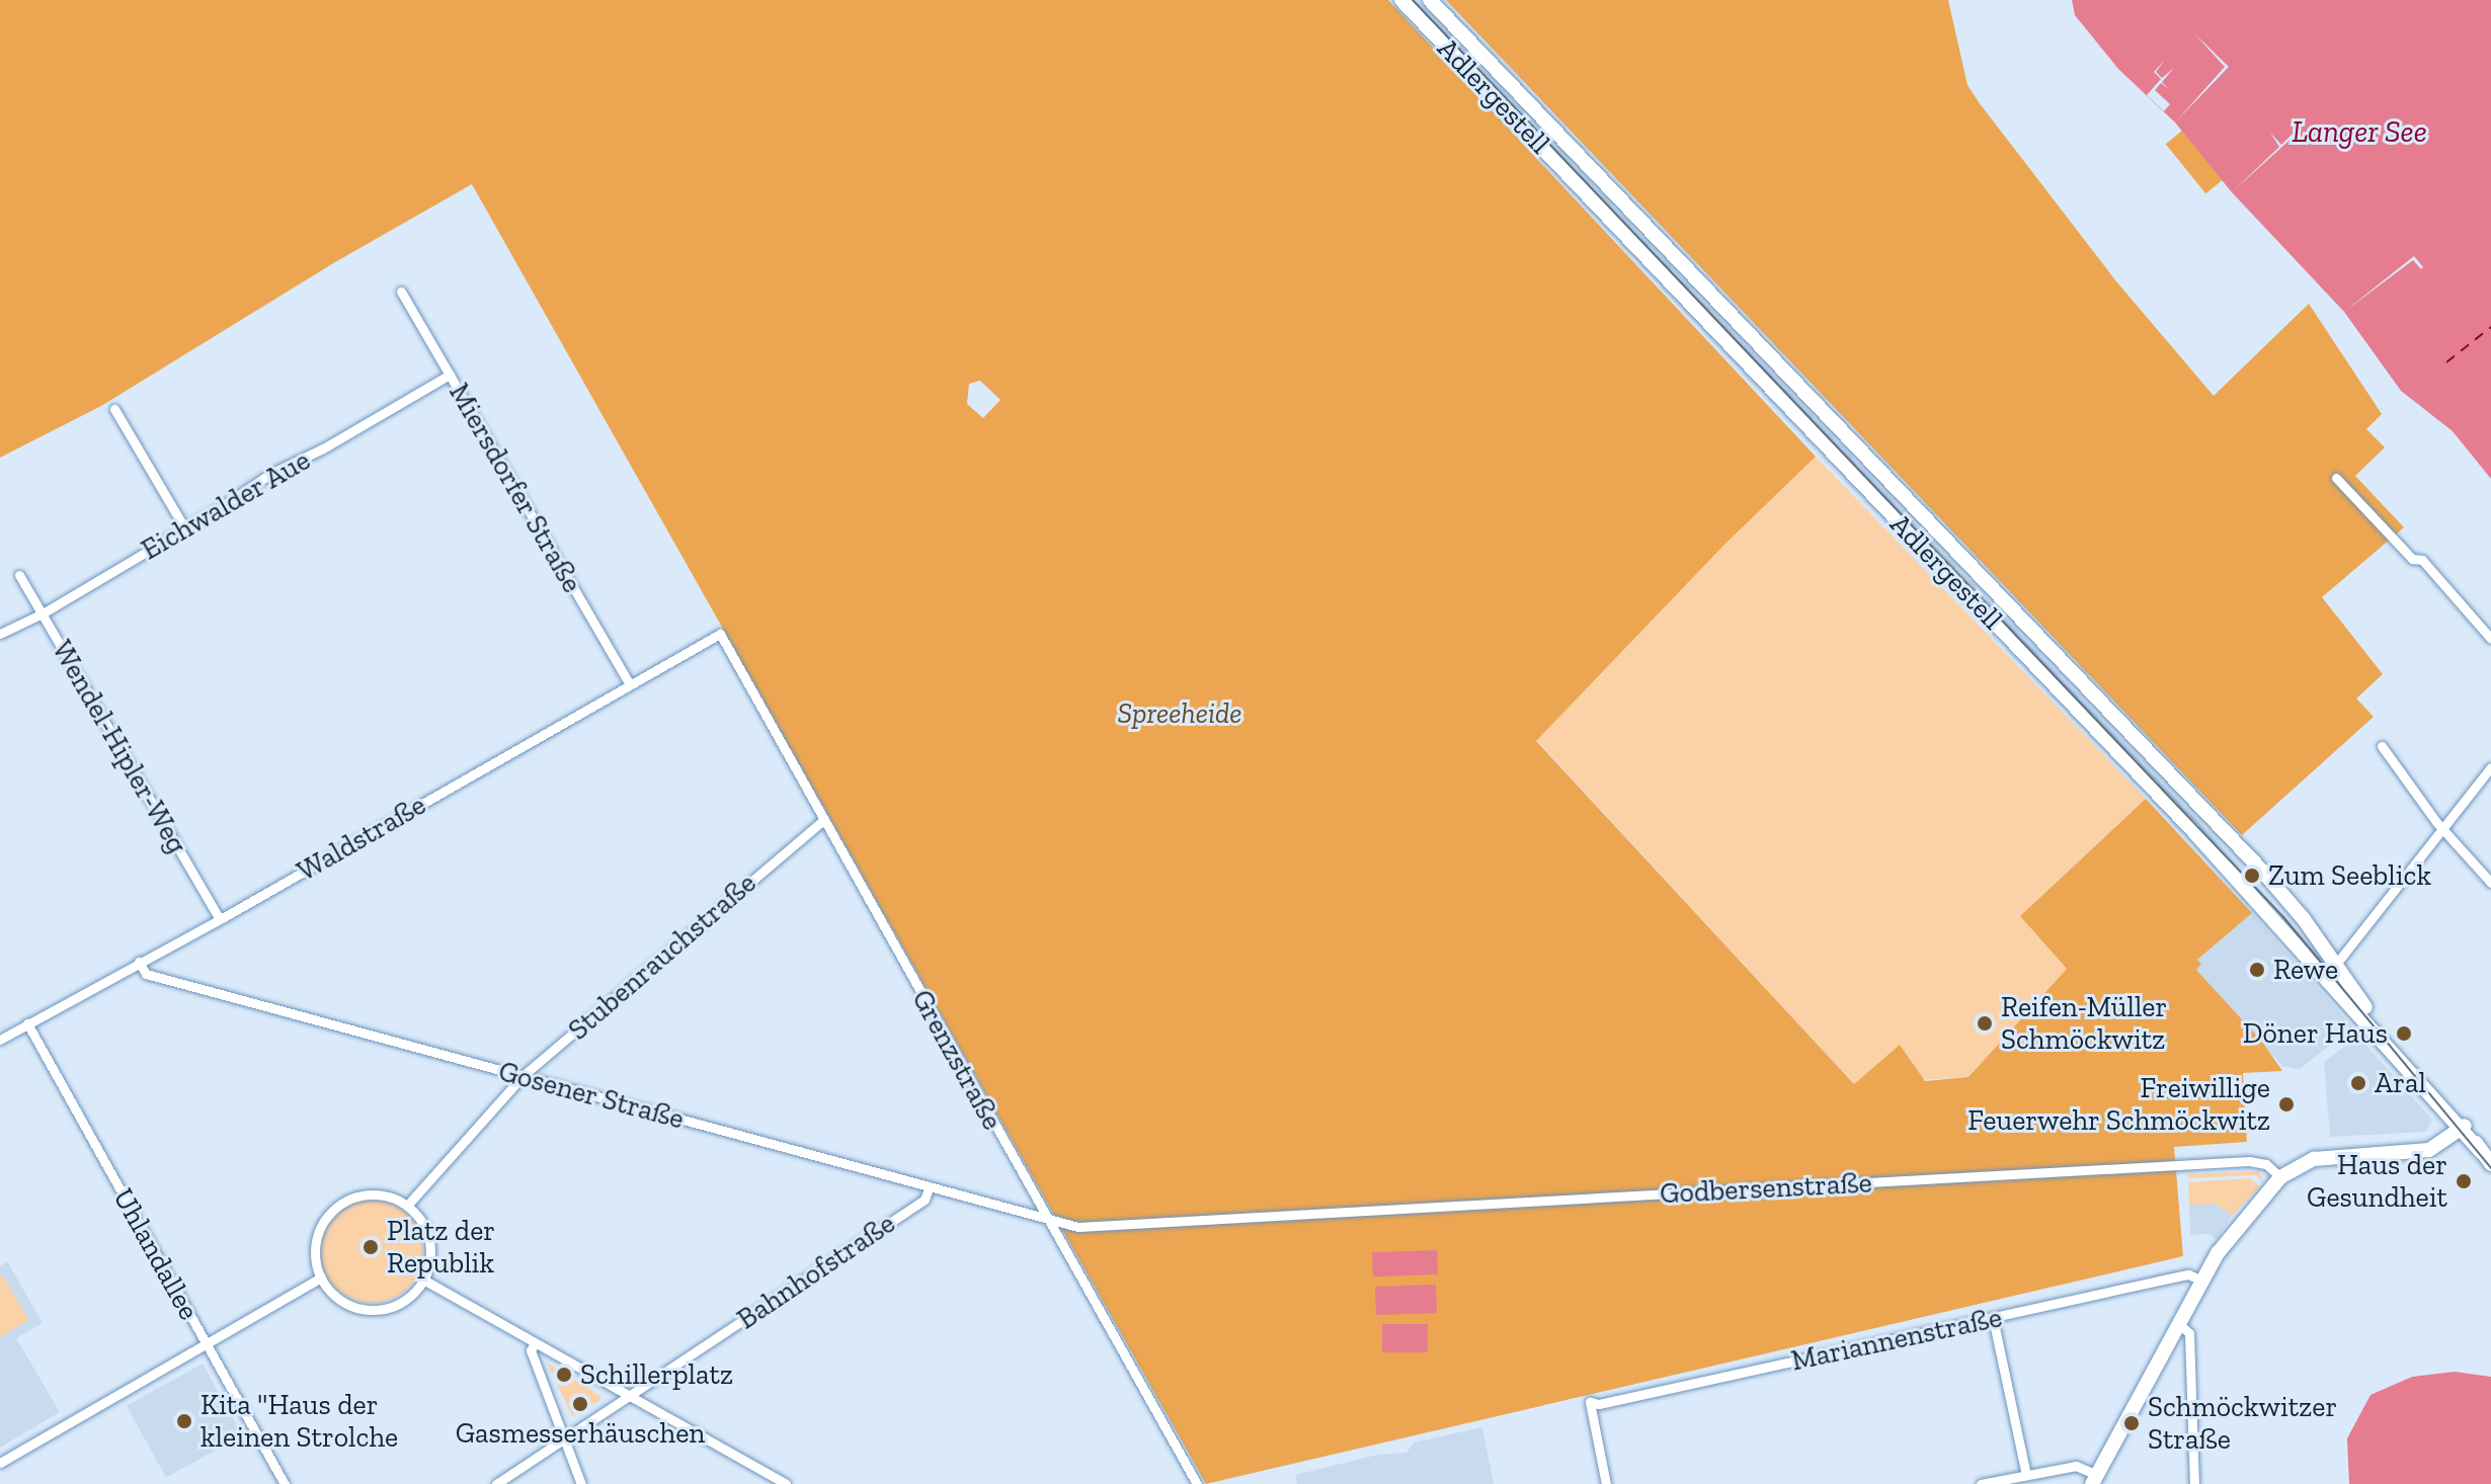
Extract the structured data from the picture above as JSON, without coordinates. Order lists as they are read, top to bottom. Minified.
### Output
{"streets":{"main road":["Adlergestell"],"street":["Miersdorfer Straße","Eichwalder Aue","Wendel-Hipler-Weg","Waldstraße","Stubenrauchstraße","Grenzstraße","Gosener Straße","Godbersenstraße","Uhlandallee","Bahnhofstraße","Mariannenstraße"]},"crossings":[["Miersdorfer Straße","Eichwalder Aue"],["Miersdorfer Straße","Waldstraße"],["Eichwalder Aue","Wendel-Hipler-Weg"],["Wendel-Hipler-Weg","Waldstraße"],["Waldstraße","Grenzstraße"],["Waldstraße","Gosener Straße"],["Waldstraße","Uhlandallee"],["Stubenrauchstraße","Grenzstraße"],["Stubenrauchstraße","Gosener Straße"],["Grenzstraße","Gosener Straße"],["Grenzstraße","Godbersenstraße"],["Gosener Straße","Godbersenstraße"],["Gosener Straße","Bahnhofstraße"]],"water":["Langer See"],"parks":["Spreeheide"],"places":["Zum Seeblick","Rewe","Reifen-Müller Schmöckwitz","Döner Haus","Aral","Freiwillige Feuerwehr Schmöckwitz","Haus der Gesundheit","Platz der Republik","Schillerplatz","Gasmesserhäuschen","Kita \"Haus der kleinen Strolche","Schmöckwitzer Straße"]}
